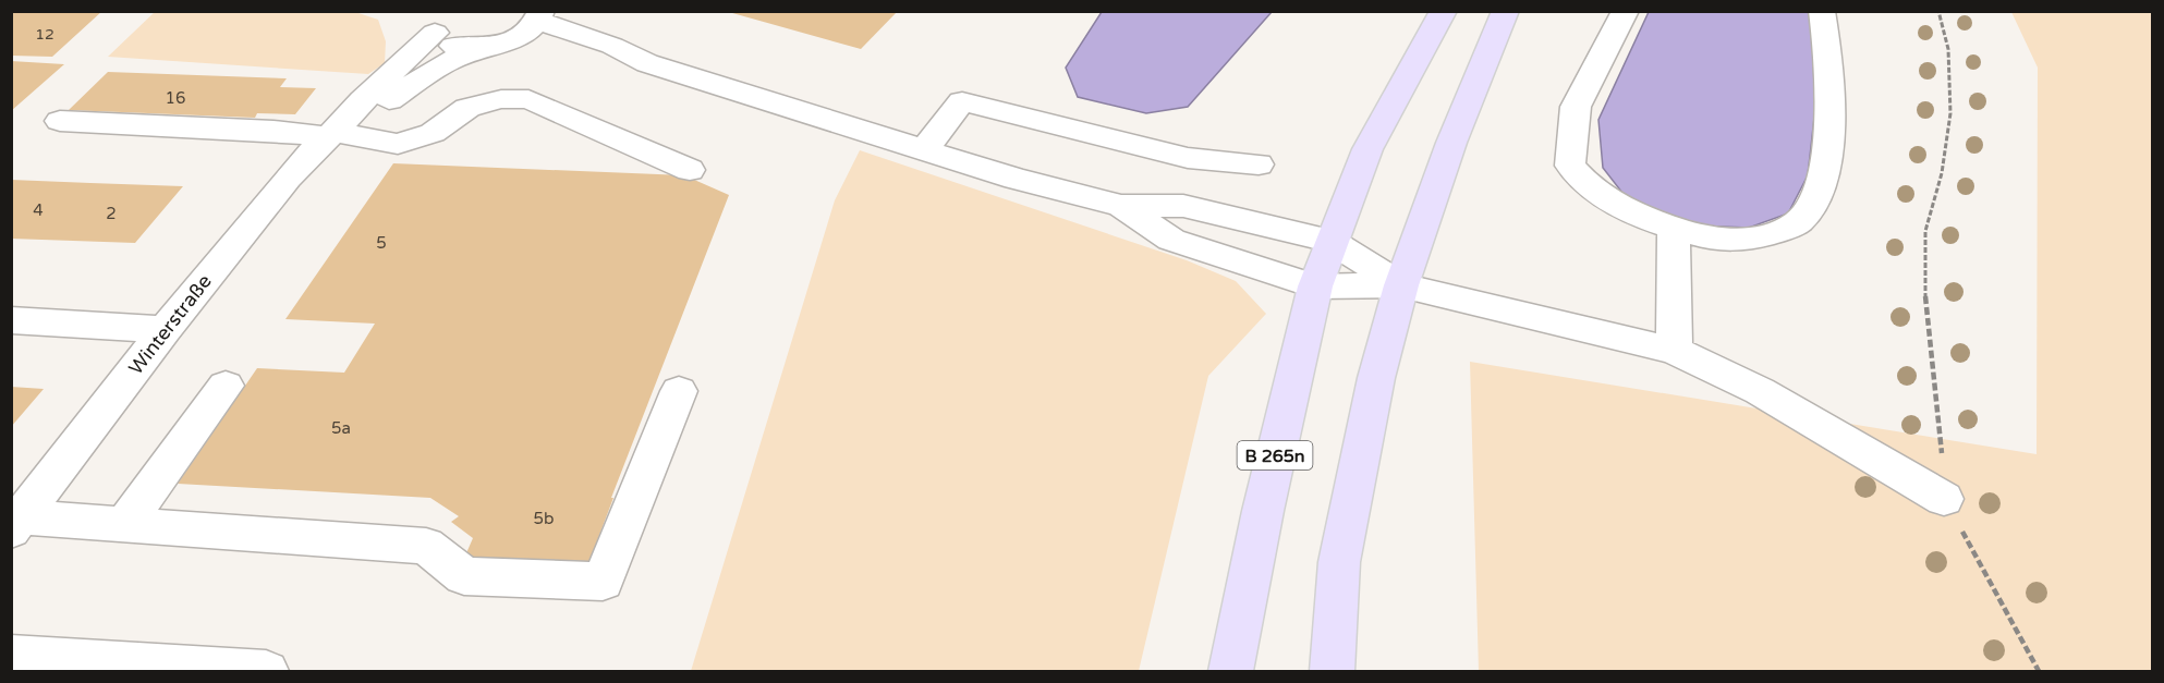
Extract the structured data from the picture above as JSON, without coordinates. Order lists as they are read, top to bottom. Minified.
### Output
{"streets":{"main road":["B 265n"],"street":["Winterstraße"]},"house_numbers":["12","16","4","2","5","5a","5b"]}
